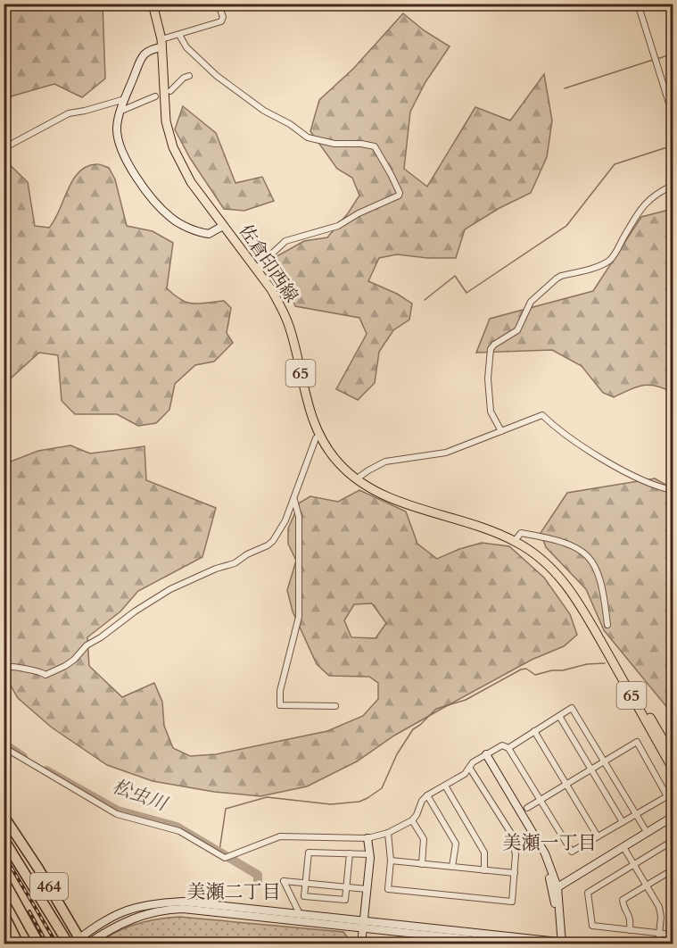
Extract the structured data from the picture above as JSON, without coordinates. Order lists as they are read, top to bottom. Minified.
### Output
{"streets":{"highway":["464"],"main road":["佐倉印西線","65"]},"districts":["美瀬一丁目","美瀬二丁目"],"water":["松虫川"]}
